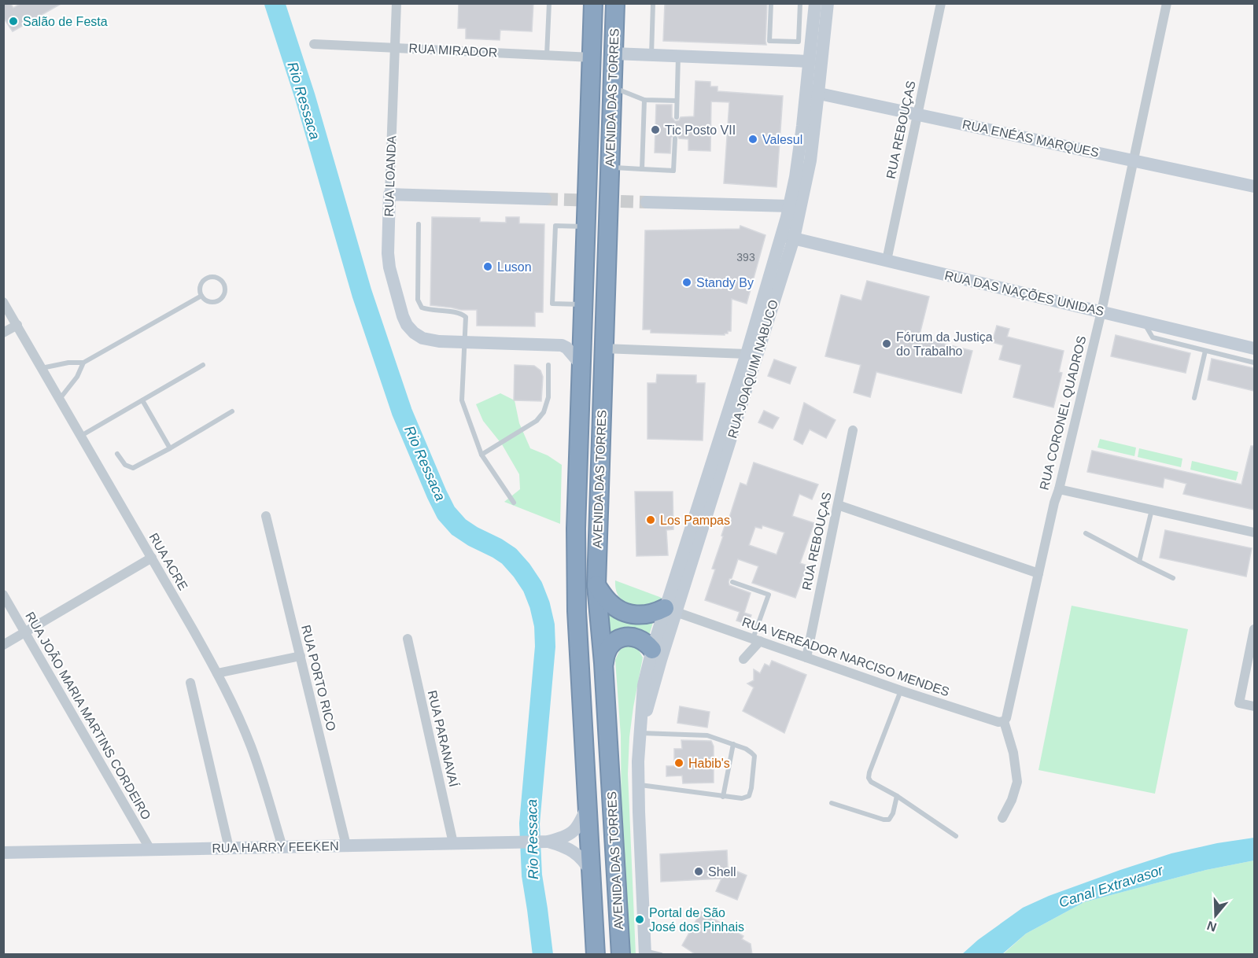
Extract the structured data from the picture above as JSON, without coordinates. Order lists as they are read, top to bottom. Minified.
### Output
{"streets":{"highway":["AVENIDA DAS TORRES"],"main road":["RUA ENÉAS MARQUES","RUA LOANDA","RUA DAS NAÇÕES UNIDAS","RUA JOAQUIM NABUCO","RUA HARRY FEEKEN"],"street":["RUA MIRADOR","RUA REBOUÇAS","RUA CORONEL QUADROS","RUA ACRE","RUA VEREADOR NARCISO MENDES","RUA PORTO RICO","RUA JOÃO MARIA MARTINS CORDEIRO","RUA PARANAVAÍ"]},"crossings":[["RUA MIRADOR","AVENIDA DAS TORRES"],["RUA MIRADOR","RUA LOANDA"],["AVENIDA DAS TORRES","RUA HARRY FEEKEN"],["RUA REBOUÇAS","RUA ENÉAS MARQUES"],["RUA REBOUÇAS","RUA DAS NAÇÕES UNIDAS"],["RUA REBOUÇAS","RUA VEREADOR NARCISO MENDES"],["RUA ENÉAS MARQUES","RUA JOAQUIM NABUCO"],["RUA ENÉAS MARQUES","RUA CORONEL QUADROS"],["RUA DAS NAÇÕES UNIDAS","RUA JOAQUIM NABUCO"],["RUA DAS NAÇÕES UNIDAS","RUA CORONEL QUADROS"],["RUA JOAQUIM NABUCO","RUA VEREADOR NARCISO MENDES"],["RUA CORONEL QUADROS","RUA VEREADOR NARCISO MENDES"],["RUA ACRE","RUA HARRY FEEKEN"],["RUA PORTO RICO","RUA HARRY FEEKEN"],["RUA JOÃO MARIA MARTINS CORDEIRO","RUA HARRY FEEKEN"],["RUA PARANAVAÍ","RUA HARRY FEEKEN"]],"water":["Rio Ressaca","Canal Extravasor"],"places":["Salão de Festa","Tic Posto VII","Valesul","Luson","Standy By","Fórum da Justiça do Trabalho","Los Pampas","Habib's","Shell","Portal de São José dos Pinhais"],"house_numbers":["393"],"north":"bottom"}
